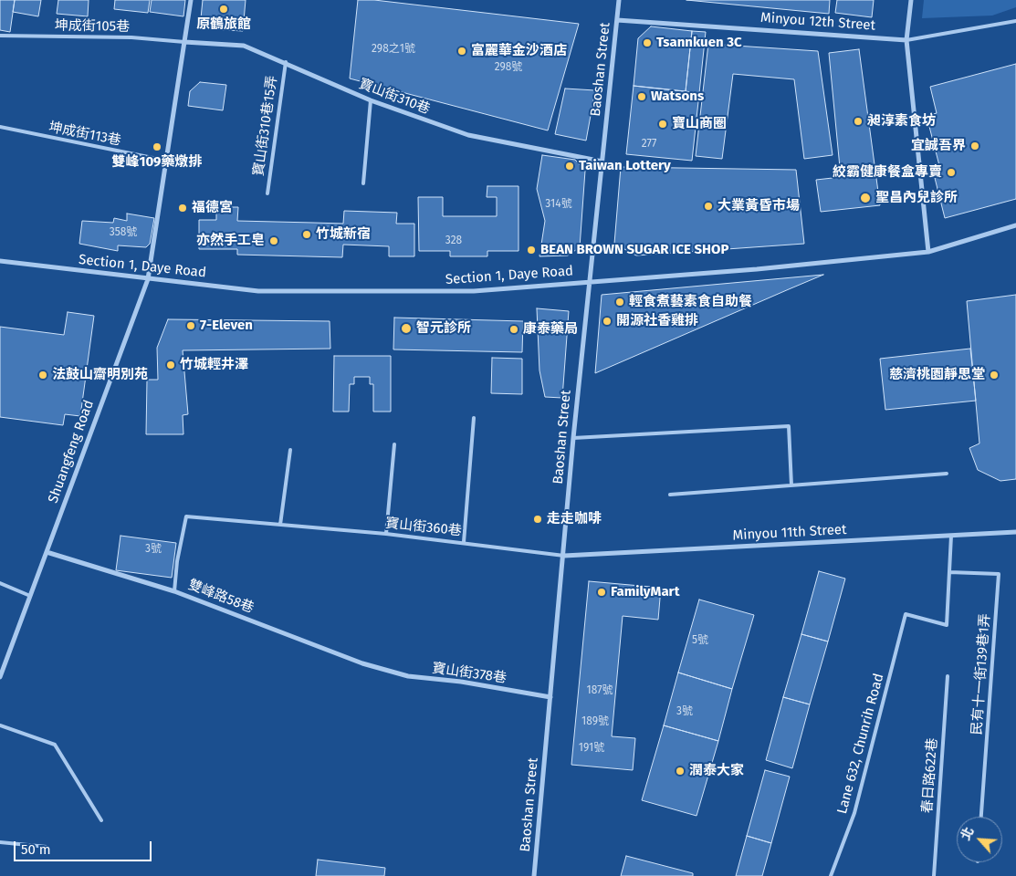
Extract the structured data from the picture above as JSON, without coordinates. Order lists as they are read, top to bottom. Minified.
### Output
{"streets":{"street":["Minyou 12th Street","Baoshan Street","寶山街310巷","Section 1, Daye Road","Shuangfeng Road","Minyou 11th Street","雙峰路58巷","寶山街378巷"],"lane":["坤成街105巷","寶山街310巷15弄","坤成街113巷","寶山街360巷","民有十一街139巷1弄","Lane 632, Chunrih Road","春日路622巷"]},"crossings":[["Minyou 12th Street","Baoshan Street"],["坤成街105巷","寶山街310巷"],["坤成街105巷","Shuangfeng Road"],["Baoshan Street","寶山街310巷"],["Baoshan Street","Section 1, Daye Road"],["Baoshan Street","寶山街360巷"],["Baoshan Street","Minyou 11th Street"],["Baoshan Street","寶山街378巷"],["寶山街310巷","寶山街310巷15弄"],["寶山街310巷","Shuangfeng Road"],["坤成街113巷","Shuangfeng Road"],["Section 1, Daye Road","Shuangfeng Road"],["Shuangfeng Road","雙峰路58巷"],["寶山街360巷","Minyou 11th Street"],["寶山街360巷","雙峰路58巷"],["雙峰路58巷","寶山街378巷"],["民有十一街139巷1弄","Lane 632, Chunrih Road"]],"places":["原鶴旅館","Tsannkuen 3C","富麗華金沙酒店","Watsons","昶淳素食坊","寶山商圈","宜誠吾界","雙峰109藥燉排","Taiwan Lottery","絞霸健康餐盒專賣","聖昌內兒診所","大業黃昏市場","福德宮","竹城新宿","亦然手工皂","BEAN BROWN SUGAR ICE SHOP","輕食煮藝素食自助餐","開源社香雞排","7-Eleven","智元診所","康泰藥局","竹城輕井澤","法鼓山齋明別苑","慈濟桃園靜思堂","走走咖啡","FamilyMart","潤泰大家"],"house_numbers":["298之1號","298號","277","314號","358號","328","3號","5號","187號","3號","189號","191號"],"scale_bar":"50 m","north":"top left"}
